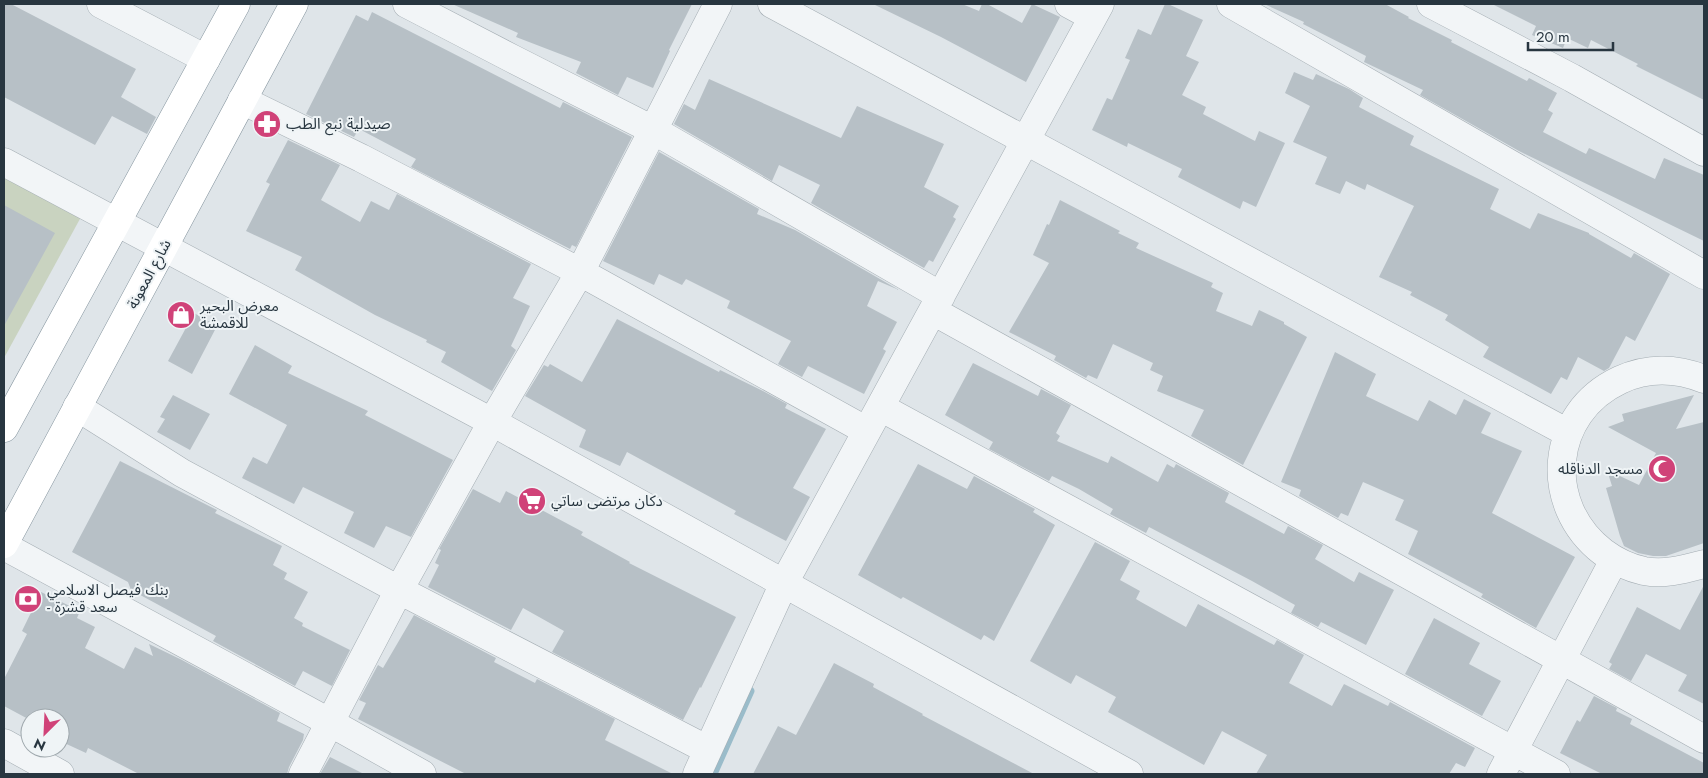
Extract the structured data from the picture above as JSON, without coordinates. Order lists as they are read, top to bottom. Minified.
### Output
{"streets":{"highway":["شارع المعونة"]},"places":{"pharmacy":["صيدلية نبع الطب"],"shop":["معرض البحير للاقمشة"],"mosque":["مسجد الدناقله"],"supermarket":["دكان مرتضى ساتي"],"bank":["بنك فيصل الاسلامي - سعد قشرة"]},"scale_bar":"20 m","north":"bottom left"}
